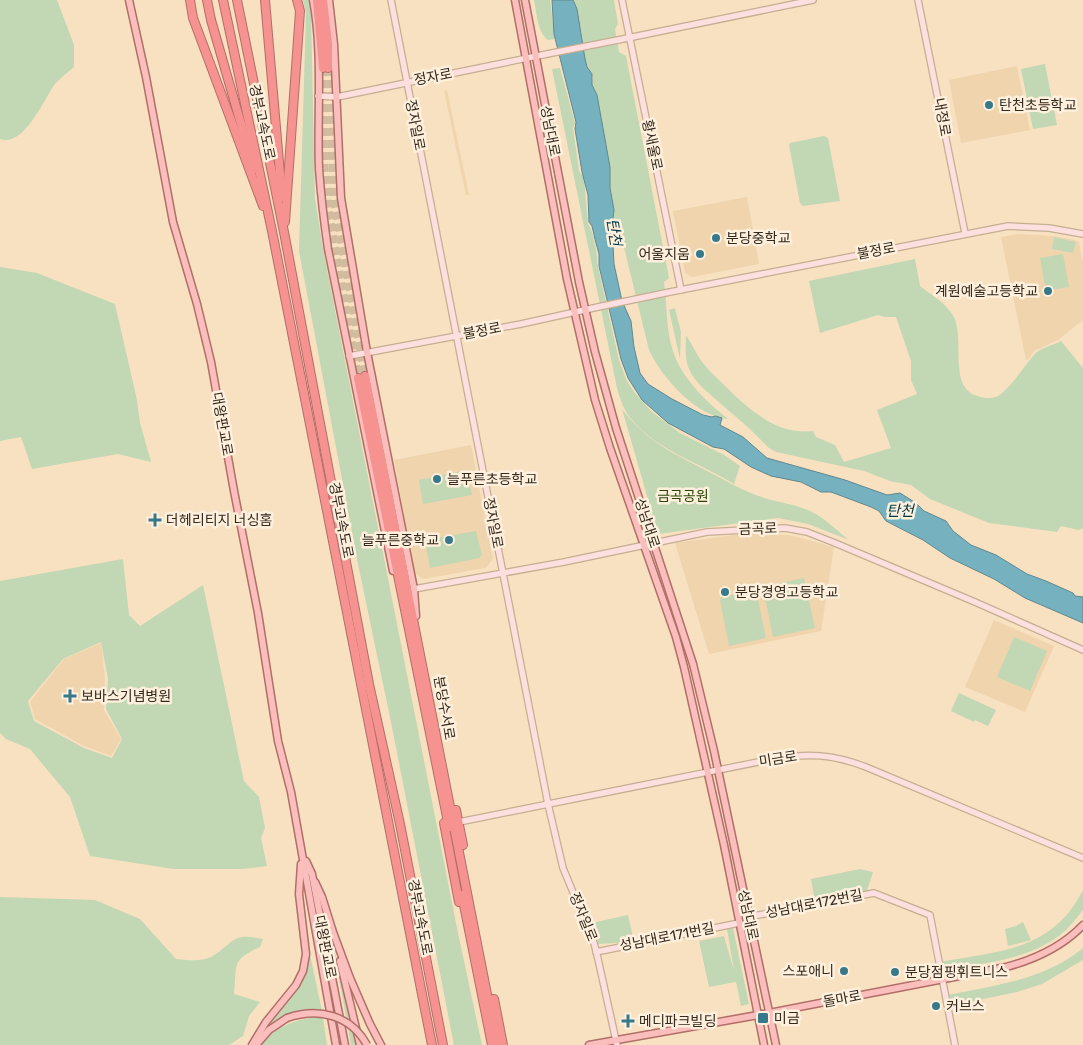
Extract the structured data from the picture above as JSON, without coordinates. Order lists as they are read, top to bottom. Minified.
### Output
{"streets":{"highway":["경부고속도로","분당수서로"],"main road":["정자로","내정로","정자일로","성남대로","황새울로","불정로","대왕판교로","금곡로","미금로","성남대로172번길","성남대로171번길","돌마로"]},"crossings":[["정자로","정자일로"],["정자로","성남대로"],["정자로","황새울로"],["내정로","불정로"],["정자일로","불정로"],["정자일로","금곡로"],["정자일로","미금로"],["정자일로","성남대로171번길"],["정자일로","돌마로"],["성남대로","불정로"],["성남대로","금곡로"],["성남대로","미금로"],["성남대로","성남대로172번길"],["성남대로","성남대로171번길"],["성남대로","돌마로"],["황새울로","불정로"],["성남대로172번길","돌마로"]],"water":["탄천"],"parks":["금곡공원"],"places":{"other":["탄천초등학교","분당중학교","어울지움","계원예술고등학교","늘푸른초등학교","늘푸른중학교","분당경영고등학교","스포애니","분당점핑휘트니스","커브스"],"health":["더헤리티지 너싱홈","보바스기념병원","메디파크빌딩"],"transit":["미금"]}}
